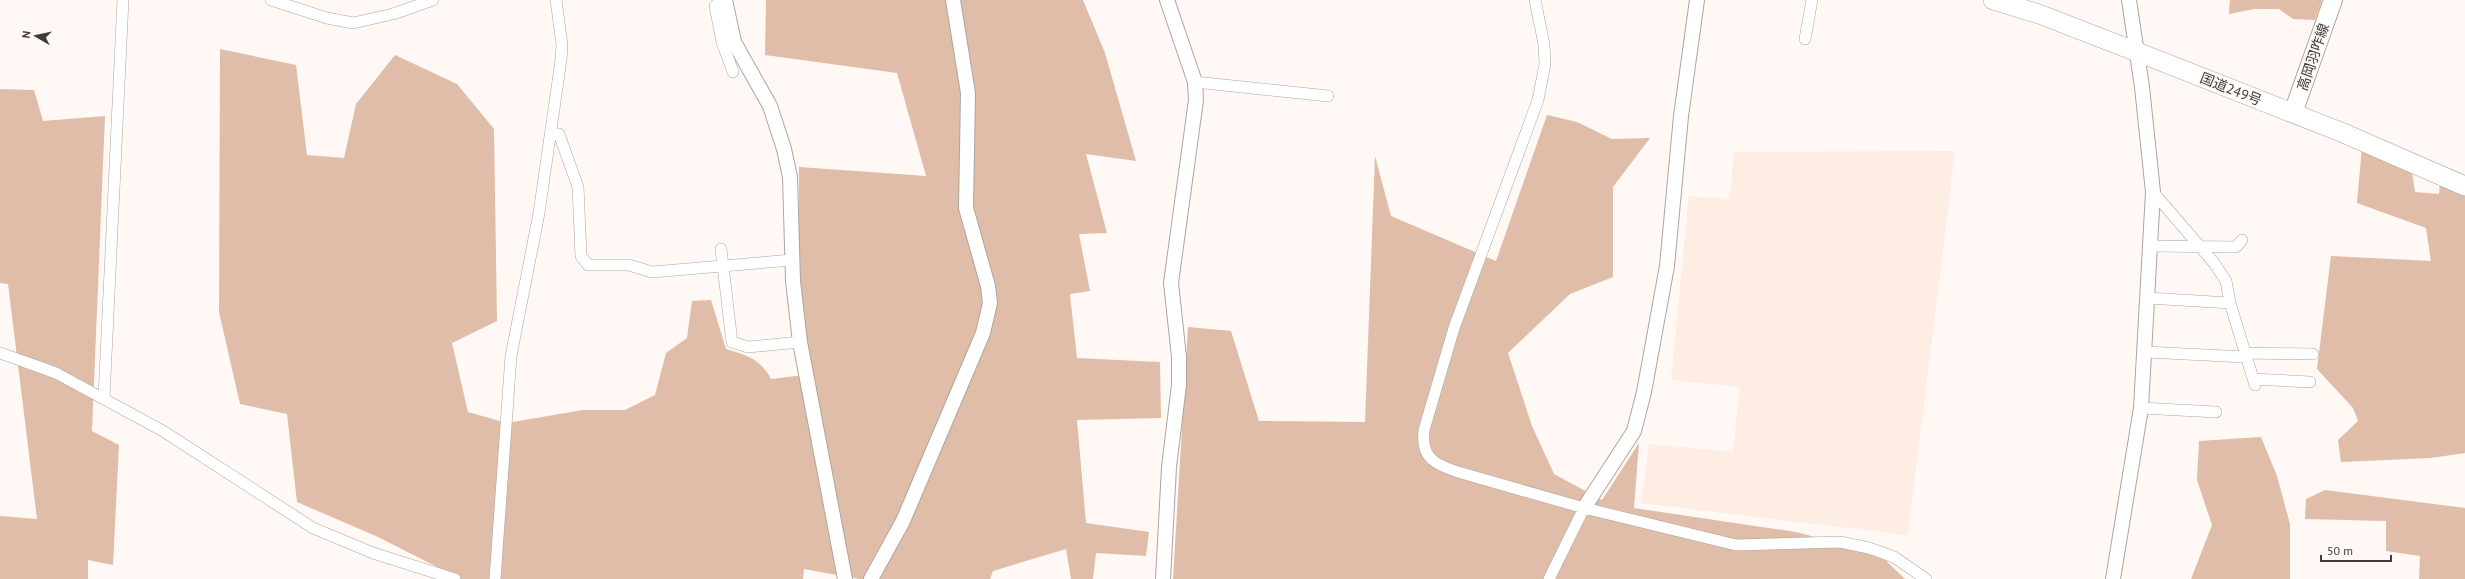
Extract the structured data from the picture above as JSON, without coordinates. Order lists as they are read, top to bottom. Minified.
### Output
{"streets":{"highway":["国道249号"],"main road":["高岡羽咋線"]},"crossings":[["高岡羽咋線","国道249号"]],"scale_bar":"50 m","north":"left"}
